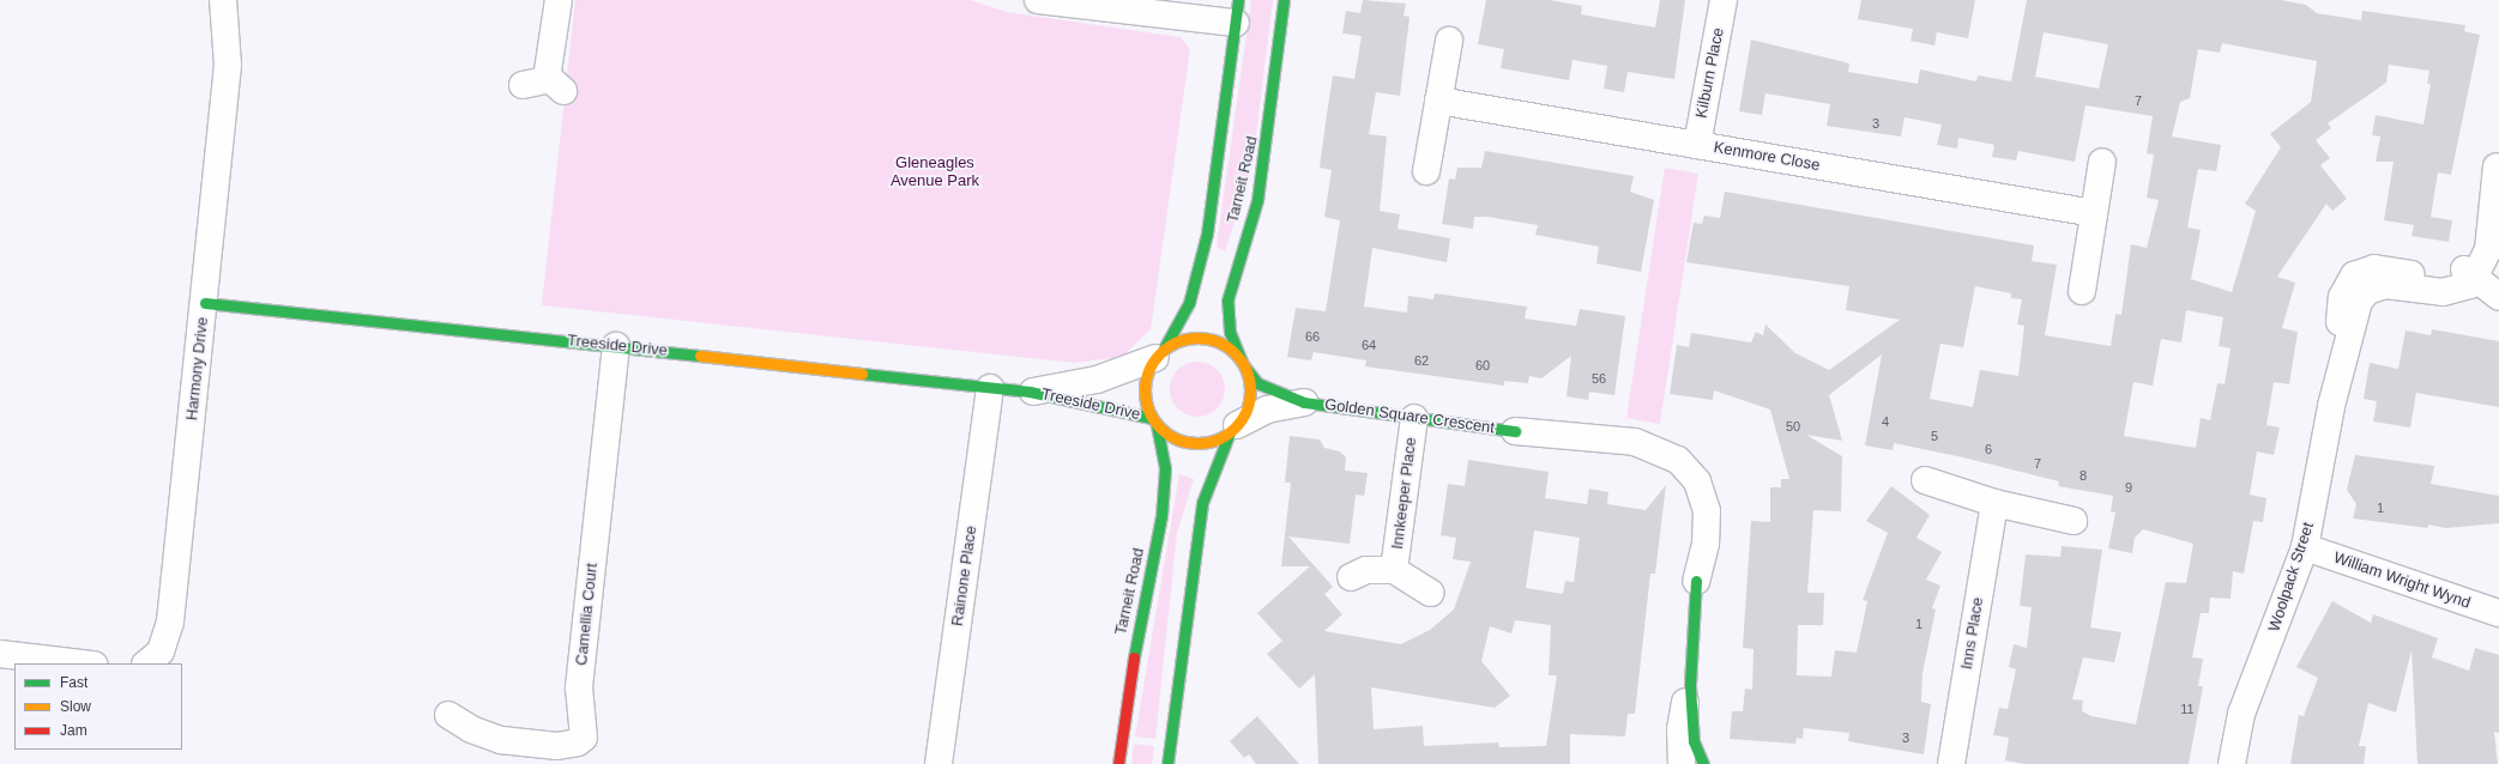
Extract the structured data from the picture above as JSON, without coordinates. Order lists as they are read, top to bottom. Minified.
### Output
{"streets":{"main road":["Tarneit Road","Treeside Drive","Golden Square Crescent"],"street":["Kilburn Place","Kenmore Close","Harmony Drive","Innkeeper Place","Rainone Place","Woolpack Street","William Wright Wynd","Camellia Court","Inns Place"]},"crossings":[["Kilburn Place","Kenmore Close"],["Tarneit Road","Treeside Drive"],["Tarneit Road","Golden Square Crescent"],["Treeside Drive","Harmony Drive"],["Treeside Drive","Golden Square Crescent"],["Treeside Drive","Rainone Place"],["Treeside Drive","Camellia Court"],["Golden Square Crescent","Innkeeper Place"],["Woolpack Street","William Wright Wynd"]],"parks":["Gleneagles Avenue Park"],"house_numbers":["7","3","66","64","62","60","56","4","50","5","6","7","8","9","1","1","11","3"],"legend":["Fast","Slow","Jam"]}
